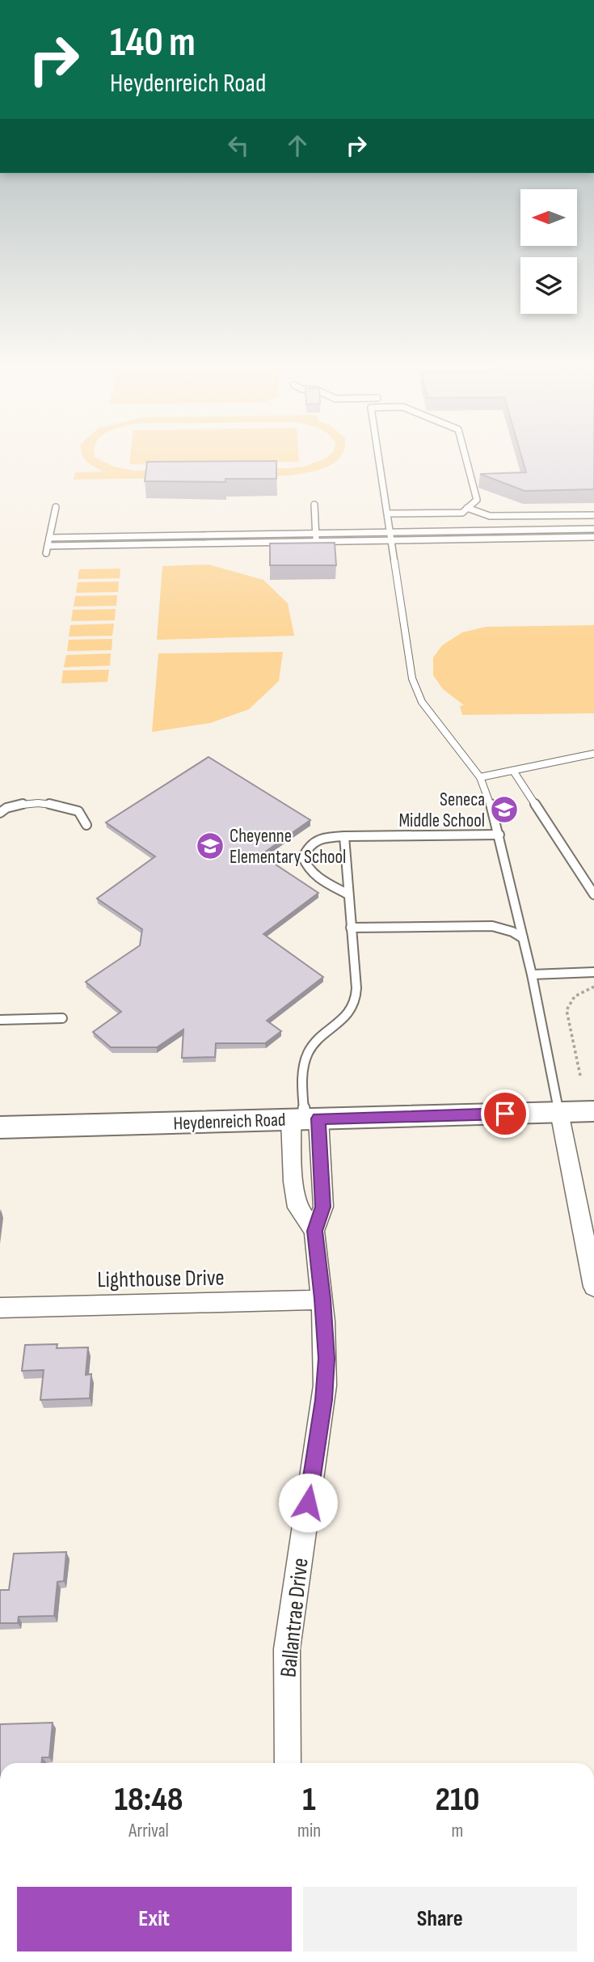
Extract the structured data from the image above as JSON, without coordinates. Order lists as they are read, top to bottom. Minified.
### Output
{"streets":{"street":["Heydenreich Road","Lighthouse Drive","Ballantrae Drive"]},"crossings":[["Heydenreich Road","Ballantrae Drive"],["Lighthouse Drive","Ballantrae Drive"]],"places":{"school or university":["Seneca Middle School","Cheyenne Elementary School"]},"north":"left","page":{"turn":["140 m","Heydenreich Road"],"eta":["18:48","Arrival","1","min","210","m"],"buttons":["Exit","Share"]}}
